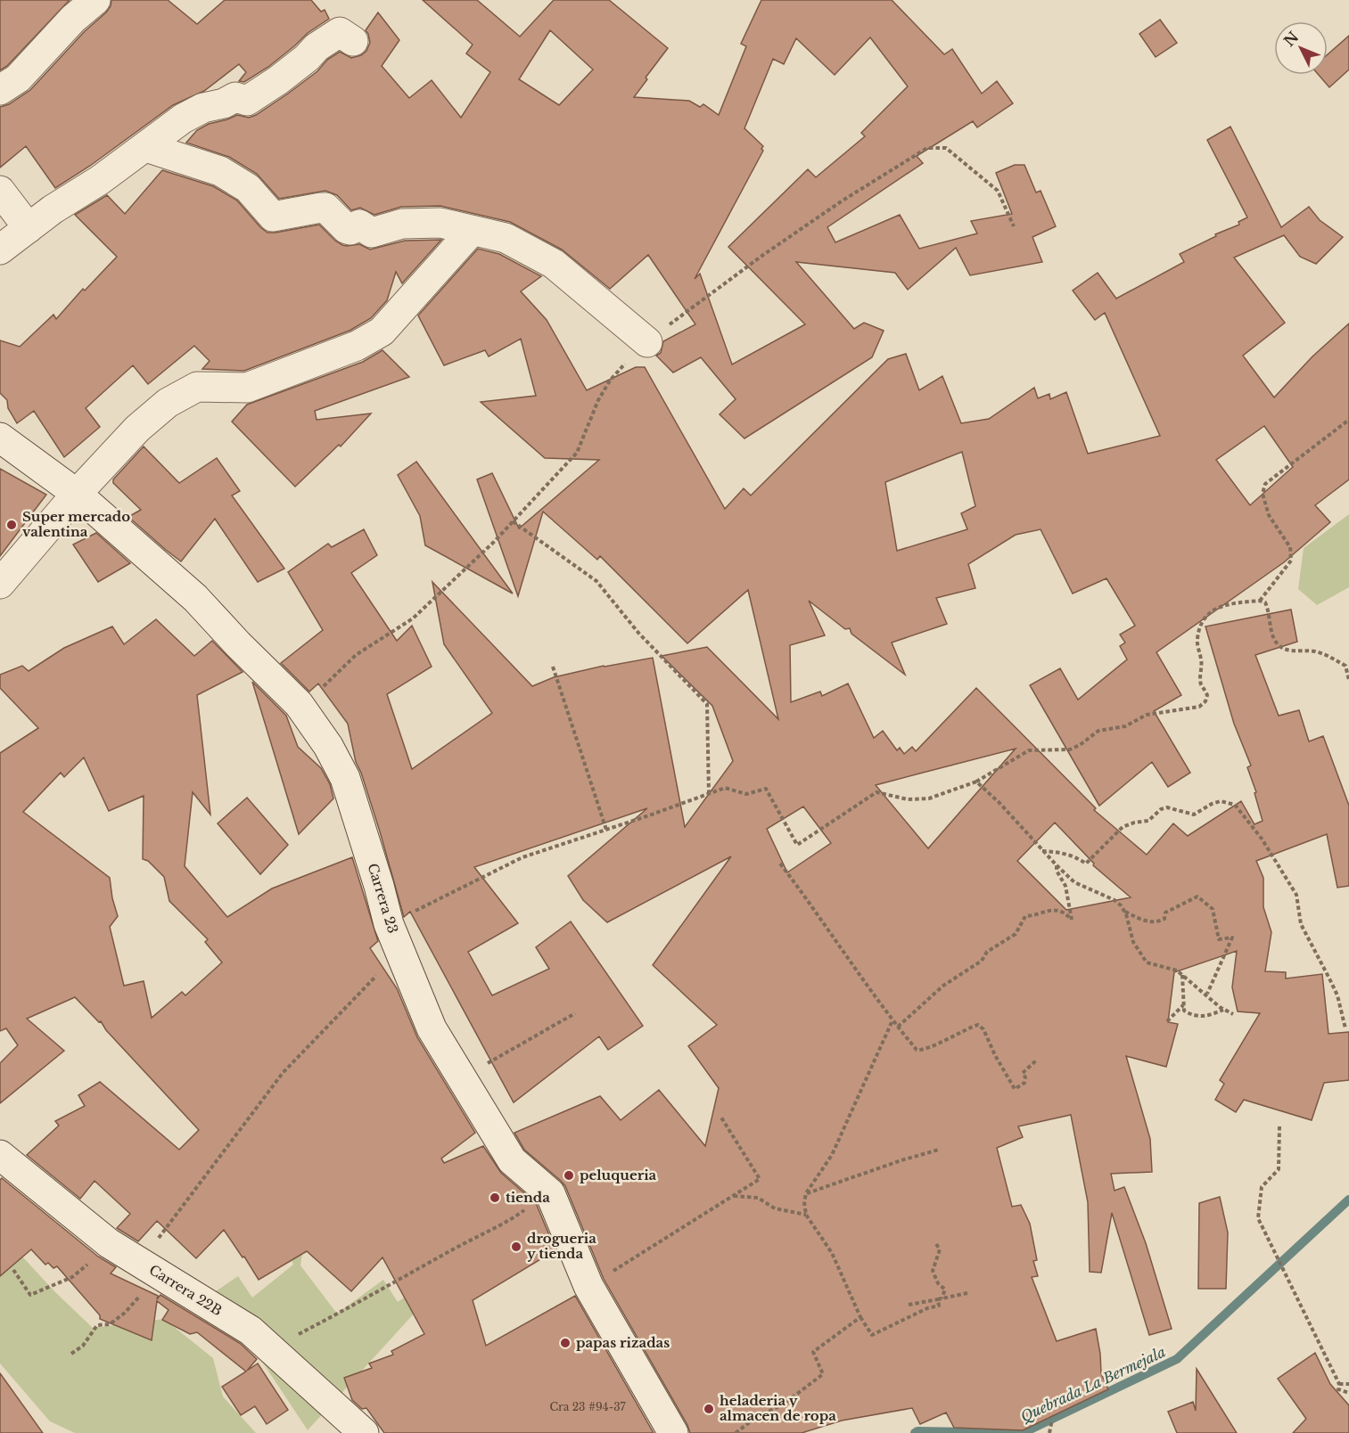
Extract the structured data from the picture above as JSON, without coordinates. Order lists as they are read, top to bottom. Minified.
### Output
{"streets":{"street":["Carrera 23","Carrera 22B"]},"water":["Quebrada La Bermejala"],"places":["Super mercado valentina","peluqueria","tienda","drogueria y tienda","papas rizadas","heladeria y almacen de ropa"],"house_numbers":["Cra 23 #94-37"],"north":"top left"}
